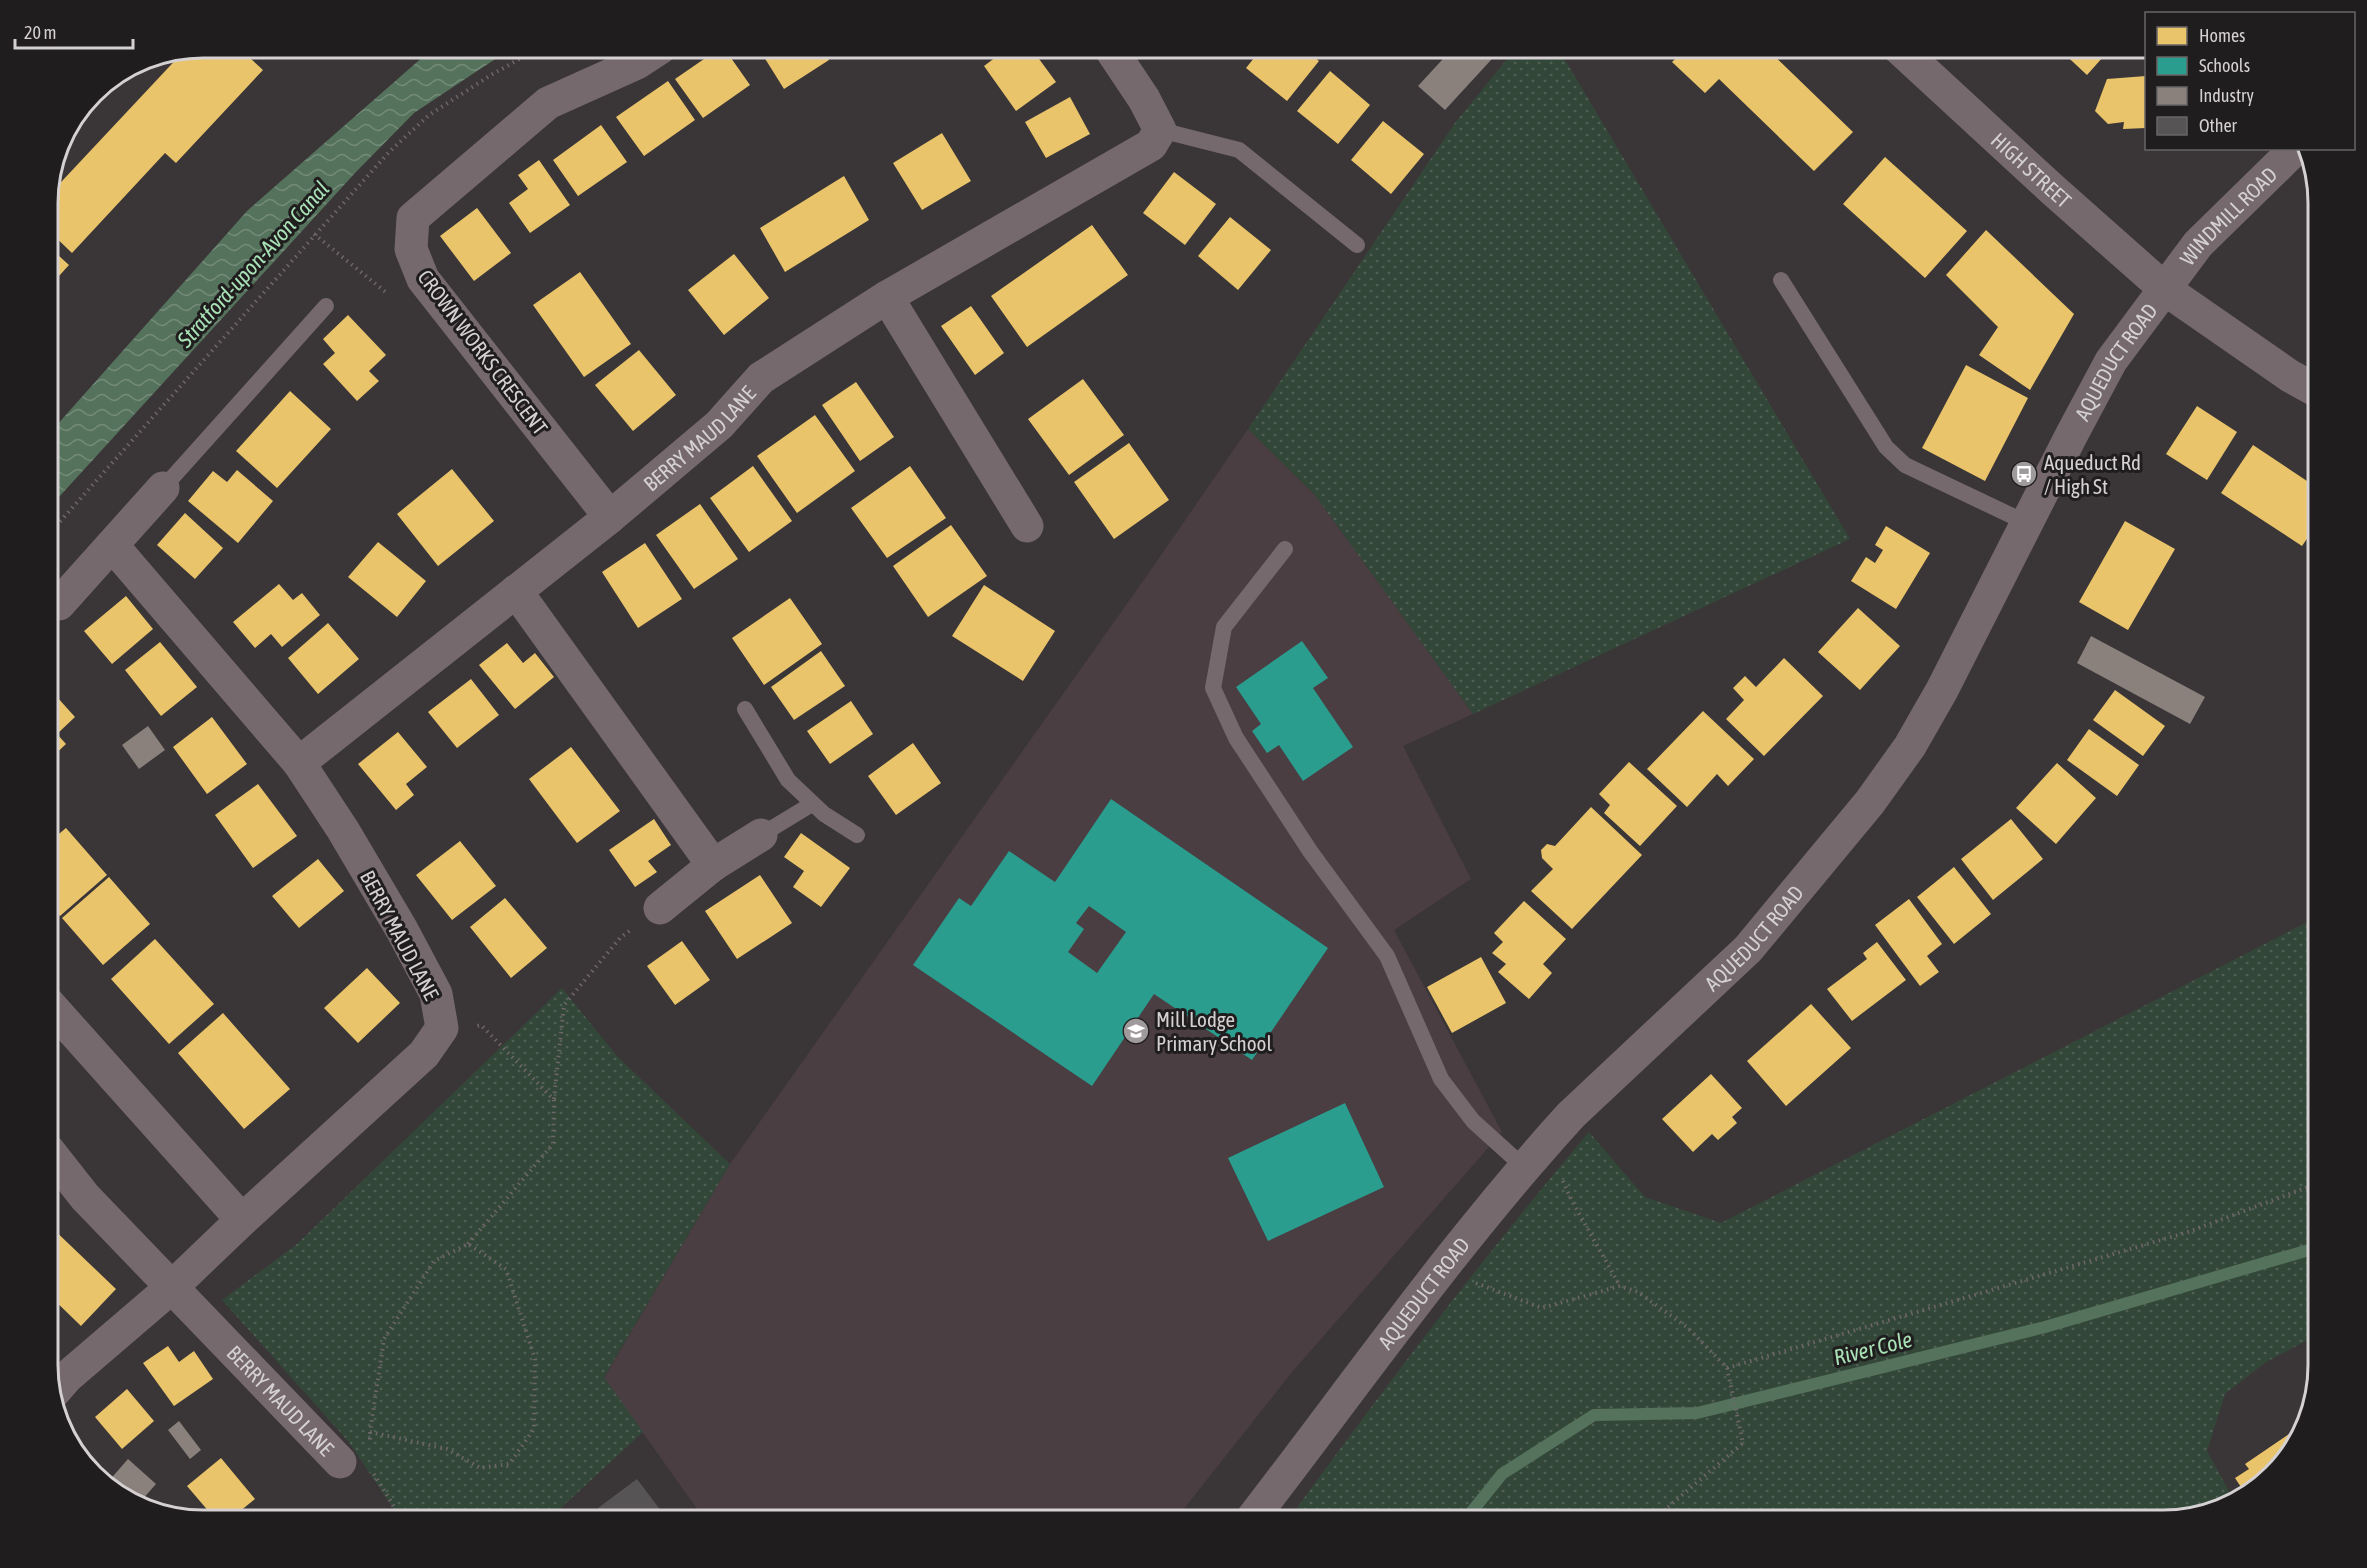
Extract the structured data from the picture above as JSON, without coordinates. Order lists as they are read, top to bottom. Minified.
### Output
{"streets":{"street":["HIGH STREET","WINDMILL ROAD","CROWN WORKS CRESCENT","AQUEDUCT ROAD","BERRY MAUD LANE"]},"crossings":[["HIGH STREET","WINDMILL ROAD"],["HIGH STREET","AQUEDUCT ROAD"],["WINDMILL ROAD","AQUEDUCT ROAD"],["CROWN WORKS CRESCENT","BERRY MAUD LANE"]],"water":["Stratford-upon-Avon Canal","River Cole"],"places":{"bus stop":["Aqueduct Rd / High St"],"school or university":["Mill Lodge Primary School"]},"legend":["Homes","Schools","Industry","Other"],"scale_bar":"20 m"}
